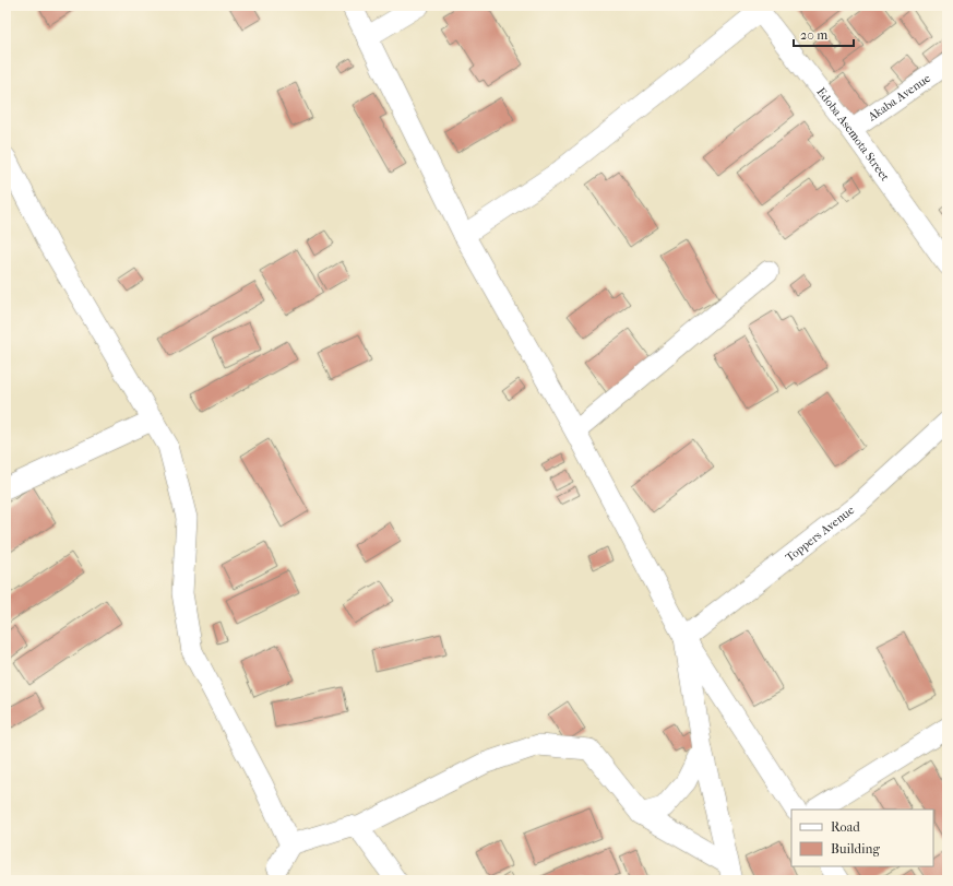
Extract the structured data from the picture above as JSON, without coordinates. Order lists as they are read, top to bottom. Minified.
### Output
{"streets":{"street":["Akaba Avenue","Edoba Asemota Street","Toppers Avenue"]},"crossings":[["Akaba Avenue","Edoba Asemota Street"]],"legend":["Road","Building"],"scale_bar":"20 m"}
